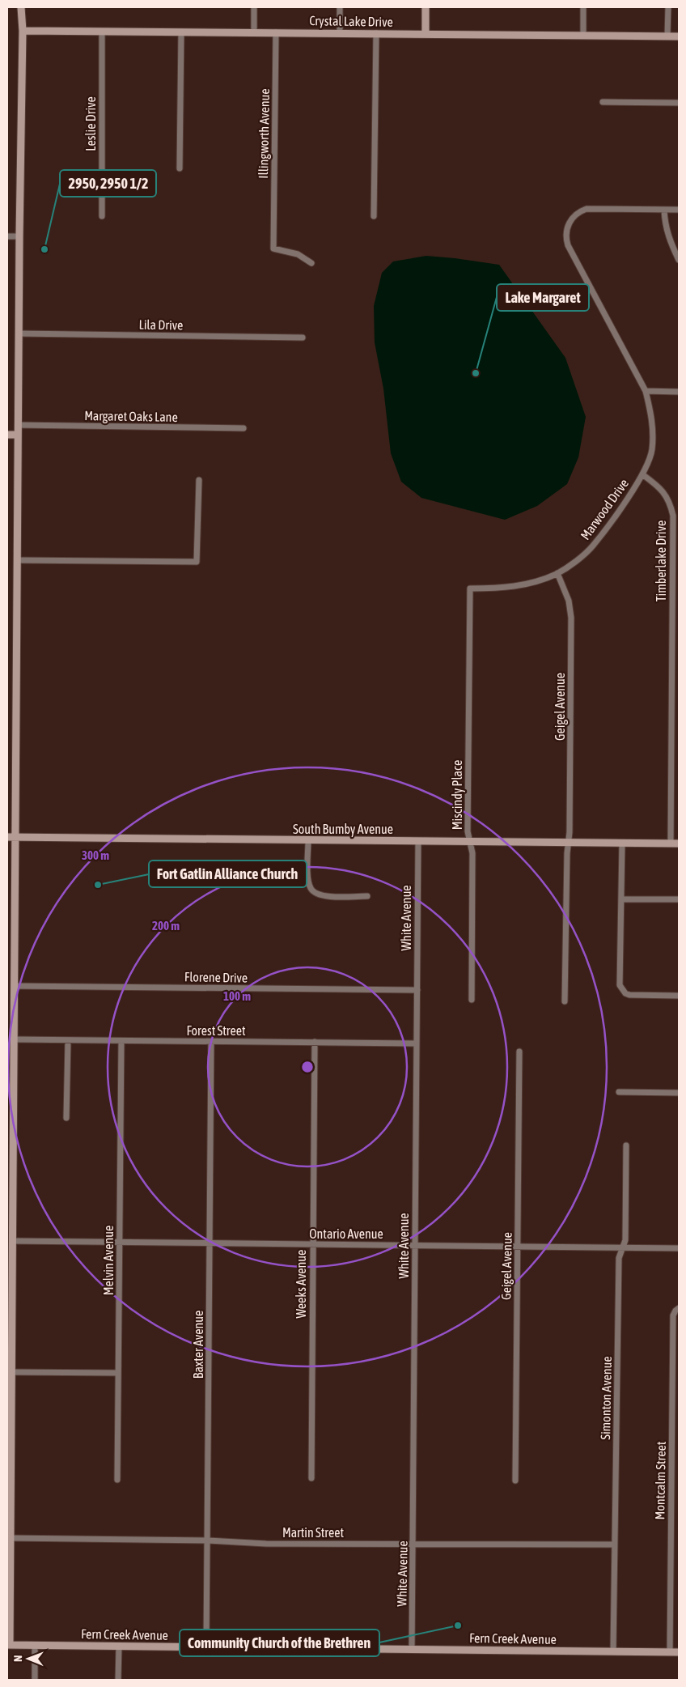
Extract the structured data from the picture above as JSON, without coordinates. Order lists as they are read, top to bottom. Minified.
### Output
{"streets":{"street":["Crystal Lake Drive","Leslie Drive","Illingworth Avenue","Lila Drive","Margaret Oaks Lane","Marwood Drive","Timberlake Drive","Geigel Avenue","Miscindy Place","South Bumby Avenue","White Avenue","Florene Drive","Forest Street","Ontario Avenue","Melvin Avenue","Weeks Avenue","Baxter Avenue","Simonton Avenue","Montcalm Street","Martin Street","Fern Creek Avenue"]},"crossings":[["Crystal Lake Drive","Leslie Drive"],["Crystal Lake Drive","Illingworth Avenue"],["Marwood Drive","Timberlake Drive"],["Marwood Drive","Geigel Avenue"],["Marwood Drive","Miscindy Place"],["Timberlake Drive","South Bumby Avenue"],["Geigel Avenue","South Bumby Avenue"],["Geigel Avenue","Ontario Avenue"],["Miscindy Place","South Bumby Avenue"],["South Bumby Avenue","White Avenue"],["White Avenue","Florene Drive"],["White Avenue","Forest Street"],["White Avenue","Ontario Avenue"],["White Avenue","Martin Street"],["White Avenue","Fern Creek Avenue"],["Forest Street","Melvin Avenue"],["Forest Street","Weeks Avenue"],["Forest Street","Baxter Avenue"],["Ontario Avenue","Melvin Avenue"],["Ontario Avenue","Weeks Avenue"],["Ontario Avenue","Baxter Avenue"],["Ontario Avenue","Simonton Avenue"],["Baxter Avenue","Martin Street"],["Baxter Avenue","Fern Creek Avenue"],["Simonton Avenue","Martin Street"],["Simonton Avenue","Fern Creek Avenue"],["Montcalm Street","Fern Creek Avenue"]],"places":["2950, 2950 1/2","Lake Margaret","Fort Gatlin Alliance Church","Community Church of the Brethren"],"north":"left","rings":["300 m","200 m","100 m"]}
